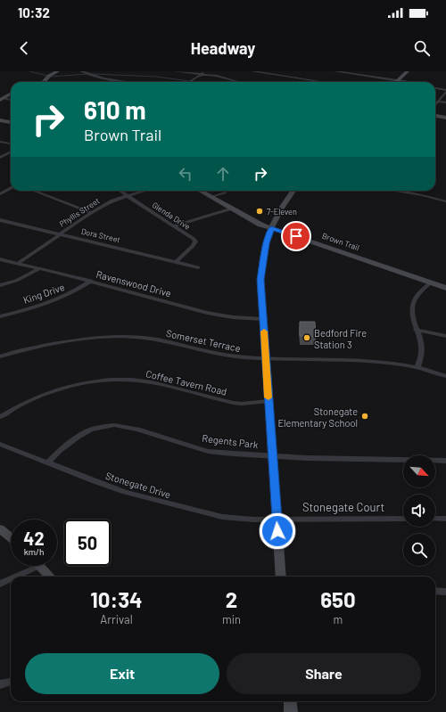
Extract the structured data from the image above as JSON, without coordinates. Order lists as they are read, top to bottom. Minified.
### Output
{"streets":{"main road":["Brown Trail"],"street":["Phyllis Street","Glenda Drive","Dora Street","Ravenswood Drive","King Drive","Somerset Terrace","Coffee Tavern Road","Regents Park","Stonegate Drive","Stonegate Court"]},"crossings":[["Phyllis Street","Glenda Drive"],["Phyllis Street","Dora Street"],["Phyllis Street","Ravenswood Drive"],["Glenda Drive","Dora Street"],["Ravenswood Drive","King Drive"],["Regents Park","Stonegate Drive"],["Stonegate Drive","Stonegate Court"]],"places":["7-Eleven","Bedford Fire Station 3","Stonegate Elementary School"],"north":"bottom right","page":{"status":"10:32","header":"Headway","turn":["610 m","Brown Trail"],"speed":"42 km/h","limit":"50","eta":["10:34","Arrival","2","min","650","m"],"buttons":["Exit","Share"]}}
